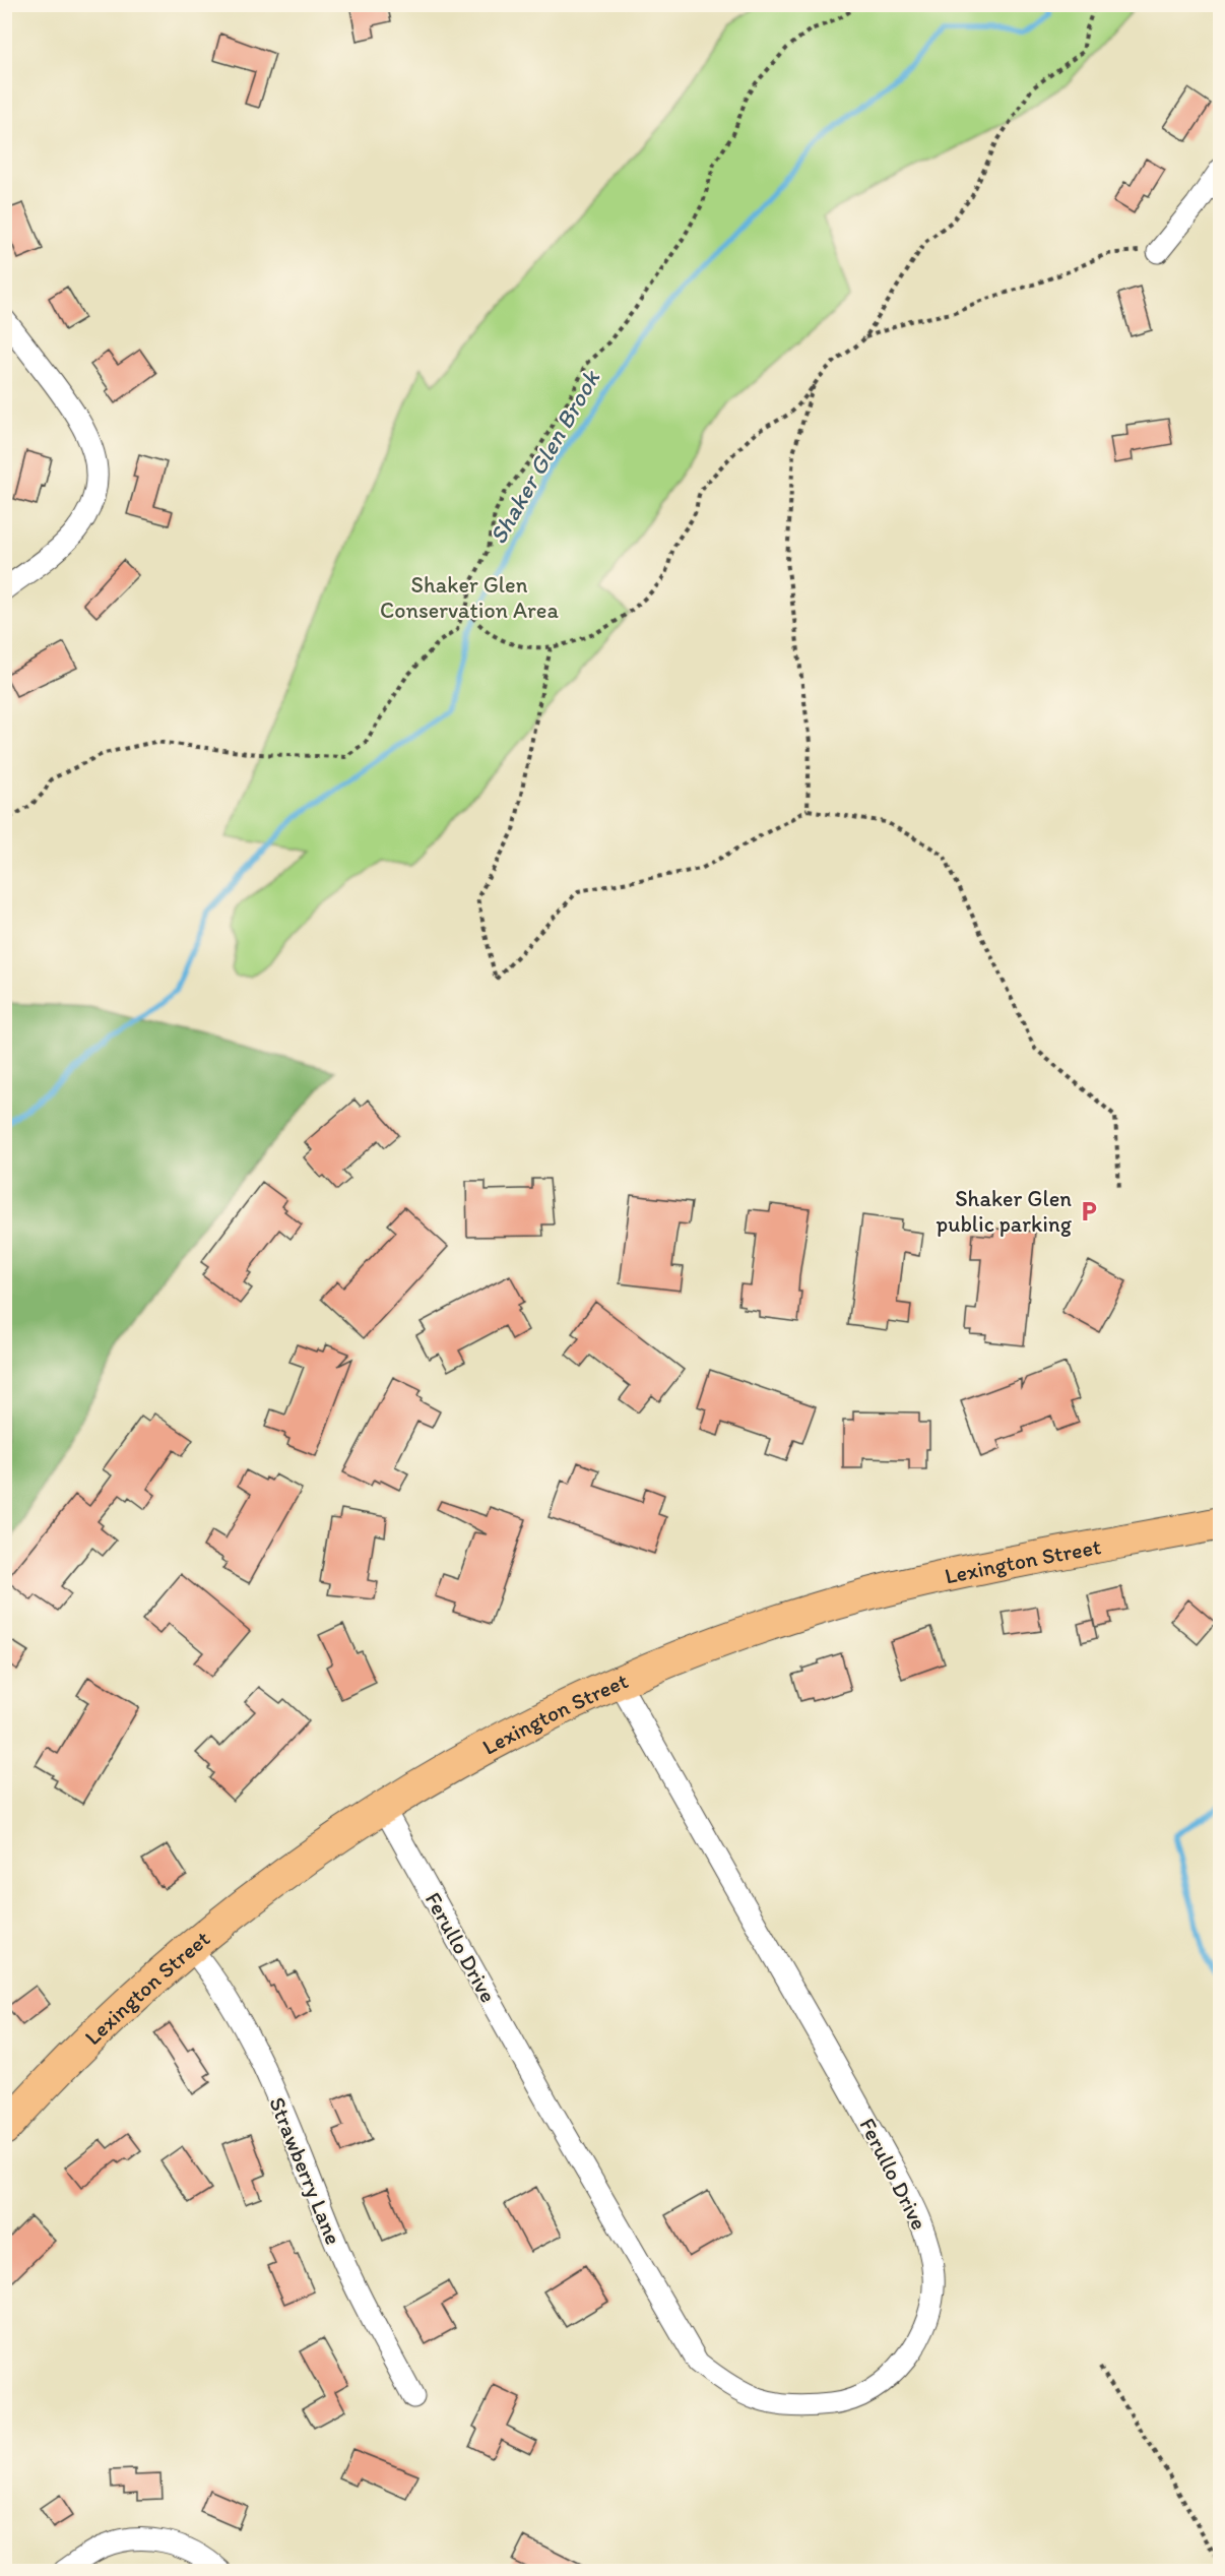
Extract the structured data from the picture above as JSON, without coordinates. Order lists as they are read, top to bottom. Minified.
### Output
{"streets":{"main road":["Lexington Street"],"street":["Ferullo Drive","Strawberry Lane"]},"crossings":[["Lexington Street","Ferullo Drive"],["Lexington Street","Strawberry Lane"]],"water":["Shaker Glen Brook"],"parks":["Shaker Glen Conservation Area"],"places":{"parking":["Shaker Glen public parking"]}}
